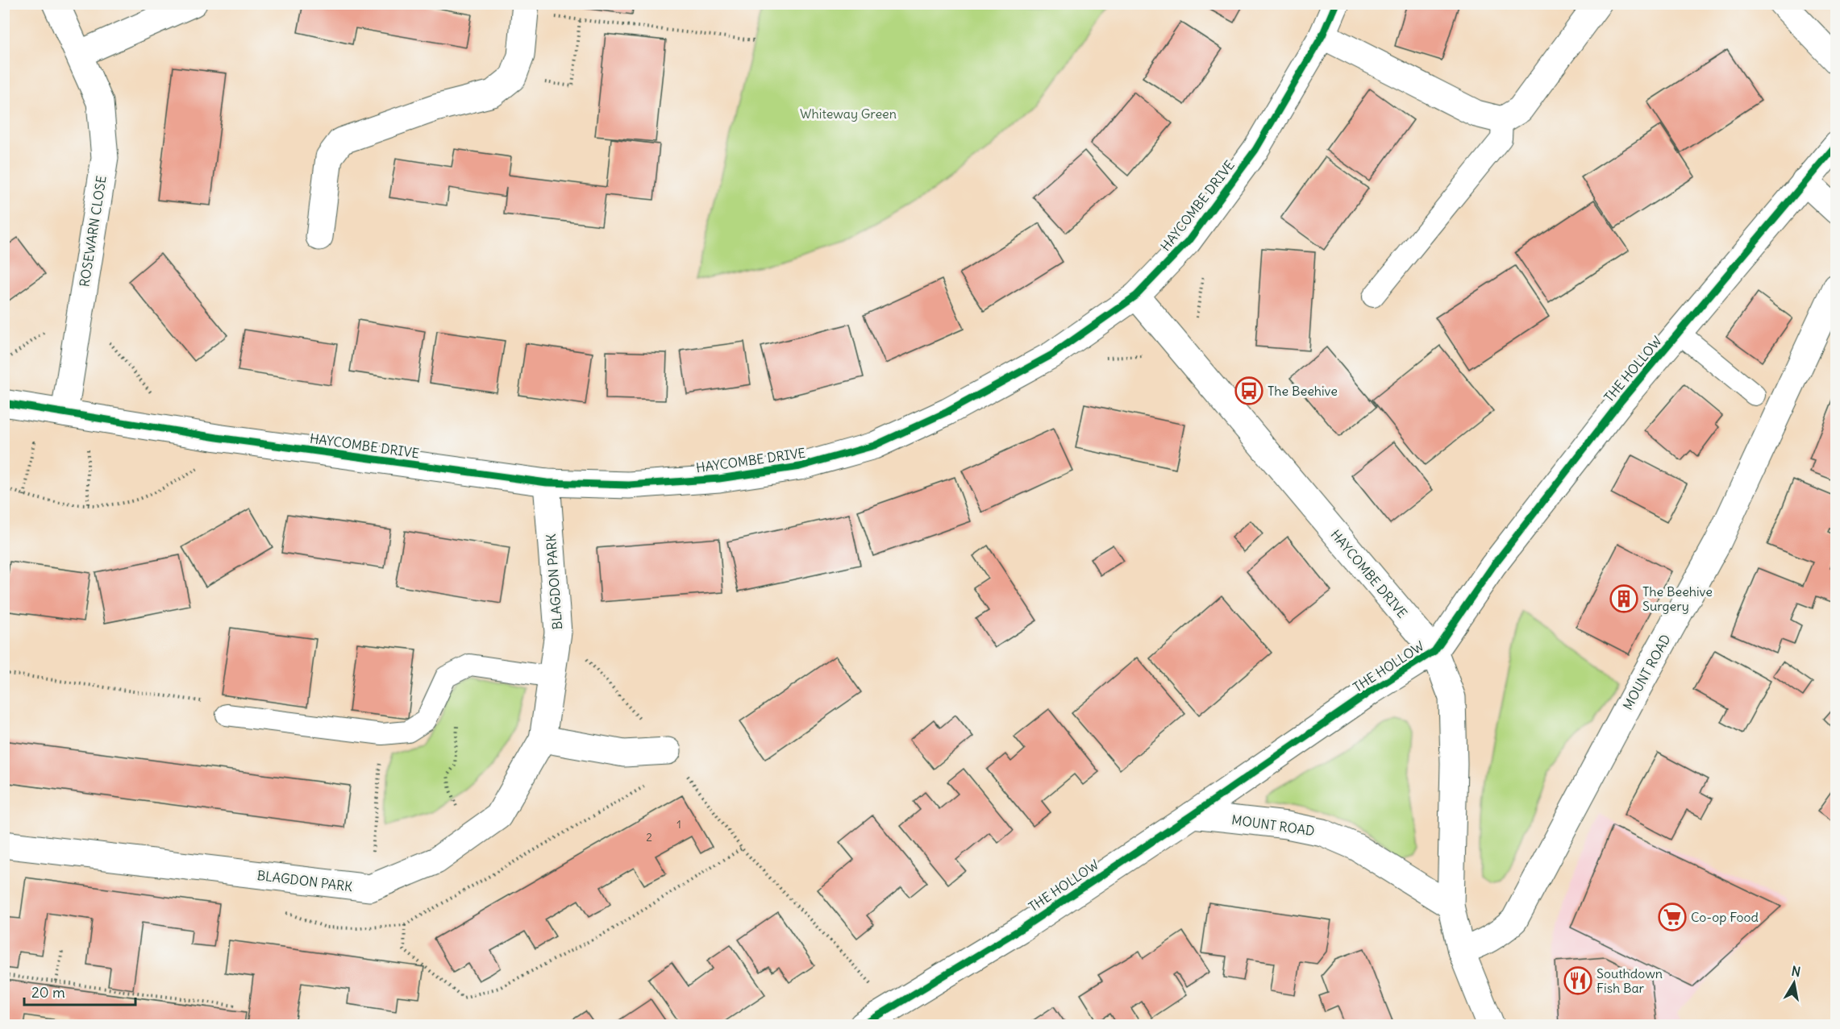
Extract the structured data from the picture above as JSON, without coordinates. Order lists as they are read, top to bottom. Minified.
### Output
{"streets":{"street":["HAYCOMBE DRIVE","ROSEWARN CLOSE","THE HOLLOW","BLAGDON PARK","MOUNT ROAD"]},"crossings":[["HAYCOMBE DRIVE","ROSEWARN CLOSE"],["HAYCOMBE DRIVE","THE HOLLOW"],["HAYCOMBE DRIVE","BLAGDON PARK"],["THE HOLLOW","MOUNT ROAD"]],"parks":["Whiteway Green"],"places":{"bus stop":["The Beehive"],"building":["The Beehive Surgery"],"supermarket":["Co-op Food"],"restaurant":["Southdown Fish Bar"]},"house_numbers":["1","2"],"scale_bar":"20 m","north":"top"}
